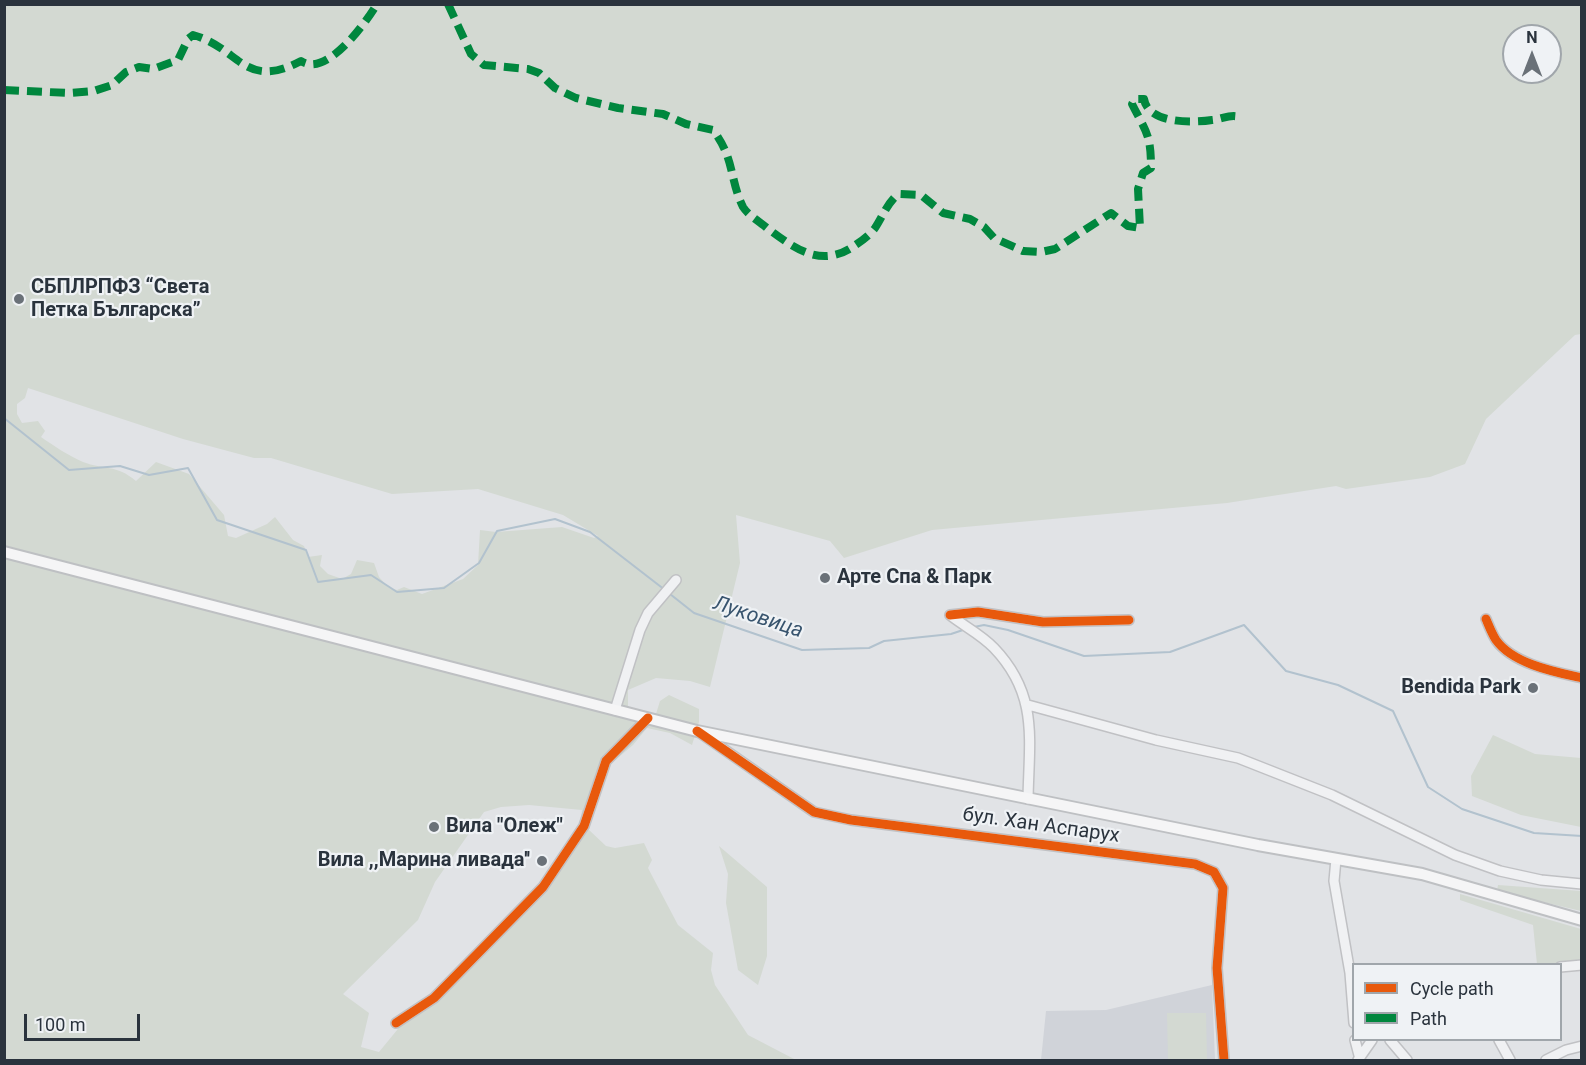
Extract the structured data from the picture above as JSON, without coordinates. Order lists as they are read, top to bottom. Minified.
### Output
{"streets":{"street":["бул. Хан Аспарух"]},"water":["Луковица"],"places":["СБПЛРПФЗ “Света Петка Българска”","Арте Спа & Парк","Bendida Park","Вила \"Олеж\"","Вила ,,Марина ливада''"],"legend":["Cycle path","Path"],"scale_bar":"100 m","north":"top"}
